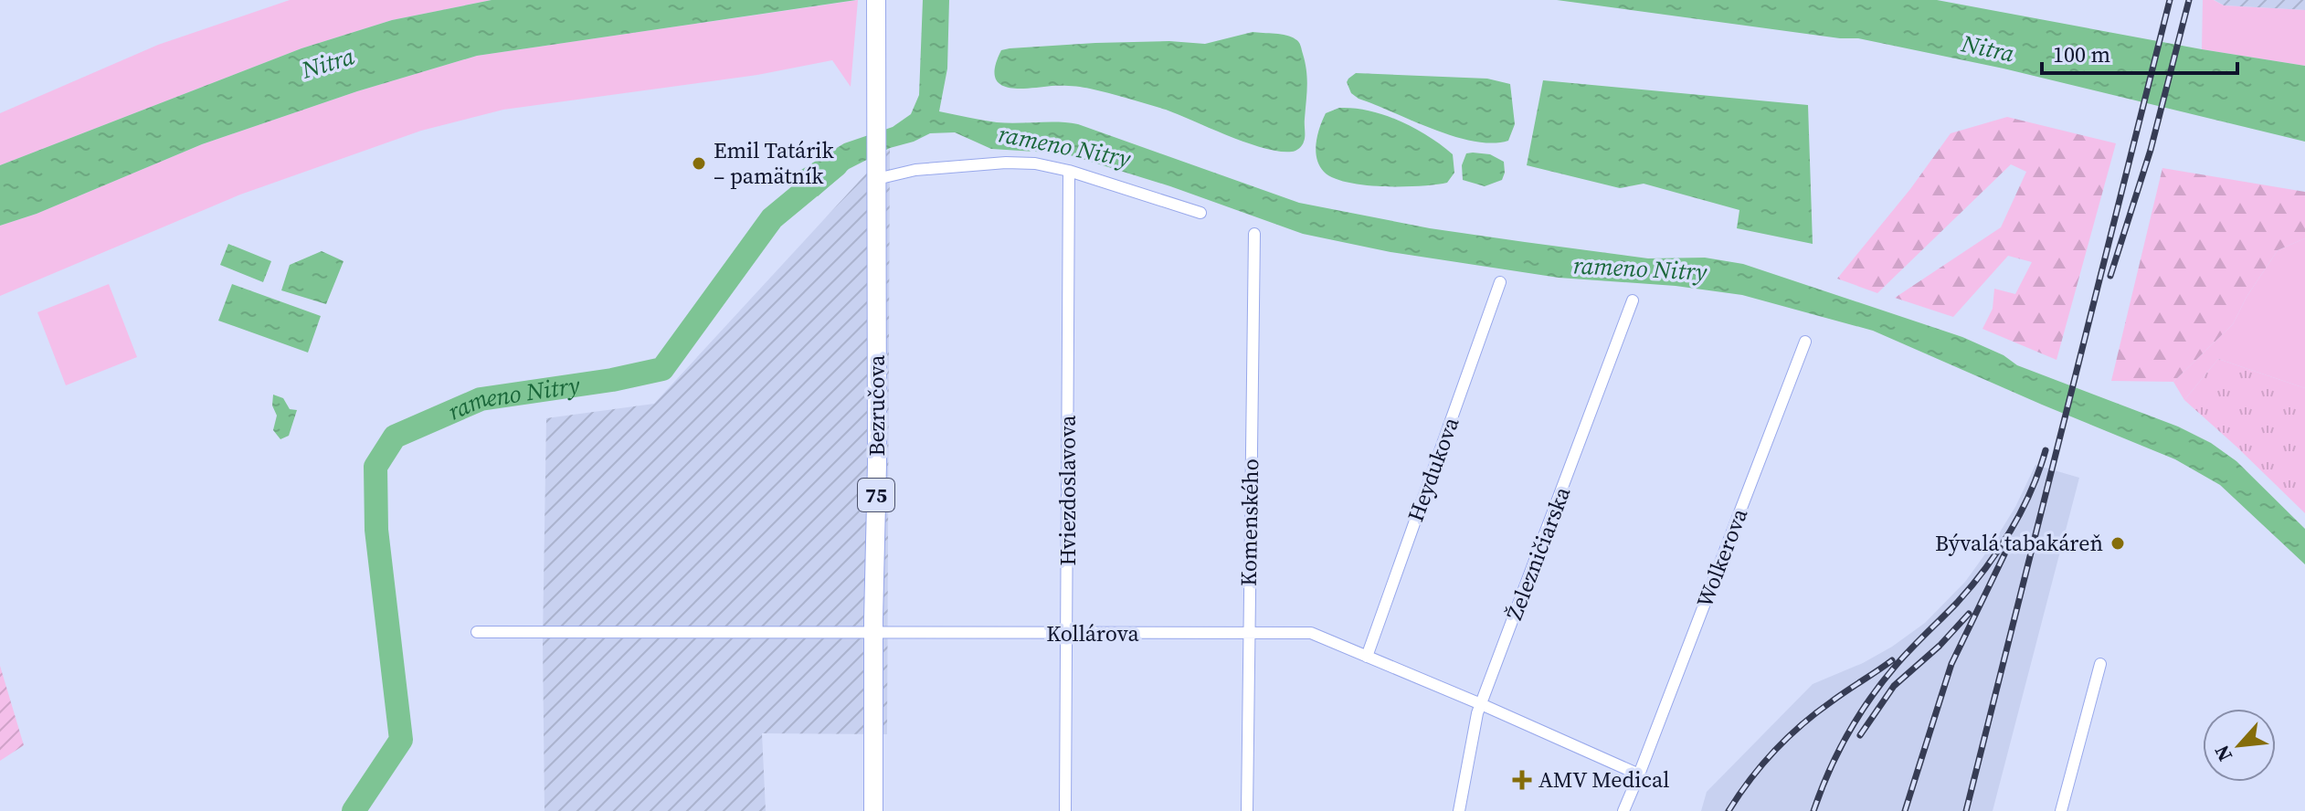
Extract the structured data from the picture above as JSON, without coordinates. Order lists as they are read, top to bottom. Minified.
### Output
{"streets":{"main road":["Bezručova","75"],"street":["Heydukova","Hviezdoslavova","Komenského","Železničiarska","Wolkerova","Kollárova"]},"crossings":[["Bezručova","Kollárova"],["Heydukova","Kollárova"],["Hviezdoslavova","Kollárova"],["Komenského","Kollárova"],["Železničiarska","Kollárova"],["Wolkerova","Kollárova"]],"water":["Nitra","rameno Nitry"],"places":{"other":["Emil Tatárik – pamätník","Bývalá tabakáreň"],"health":["AMV Medical"]},"scale_bar":"100 m","north":"bottom left"}
